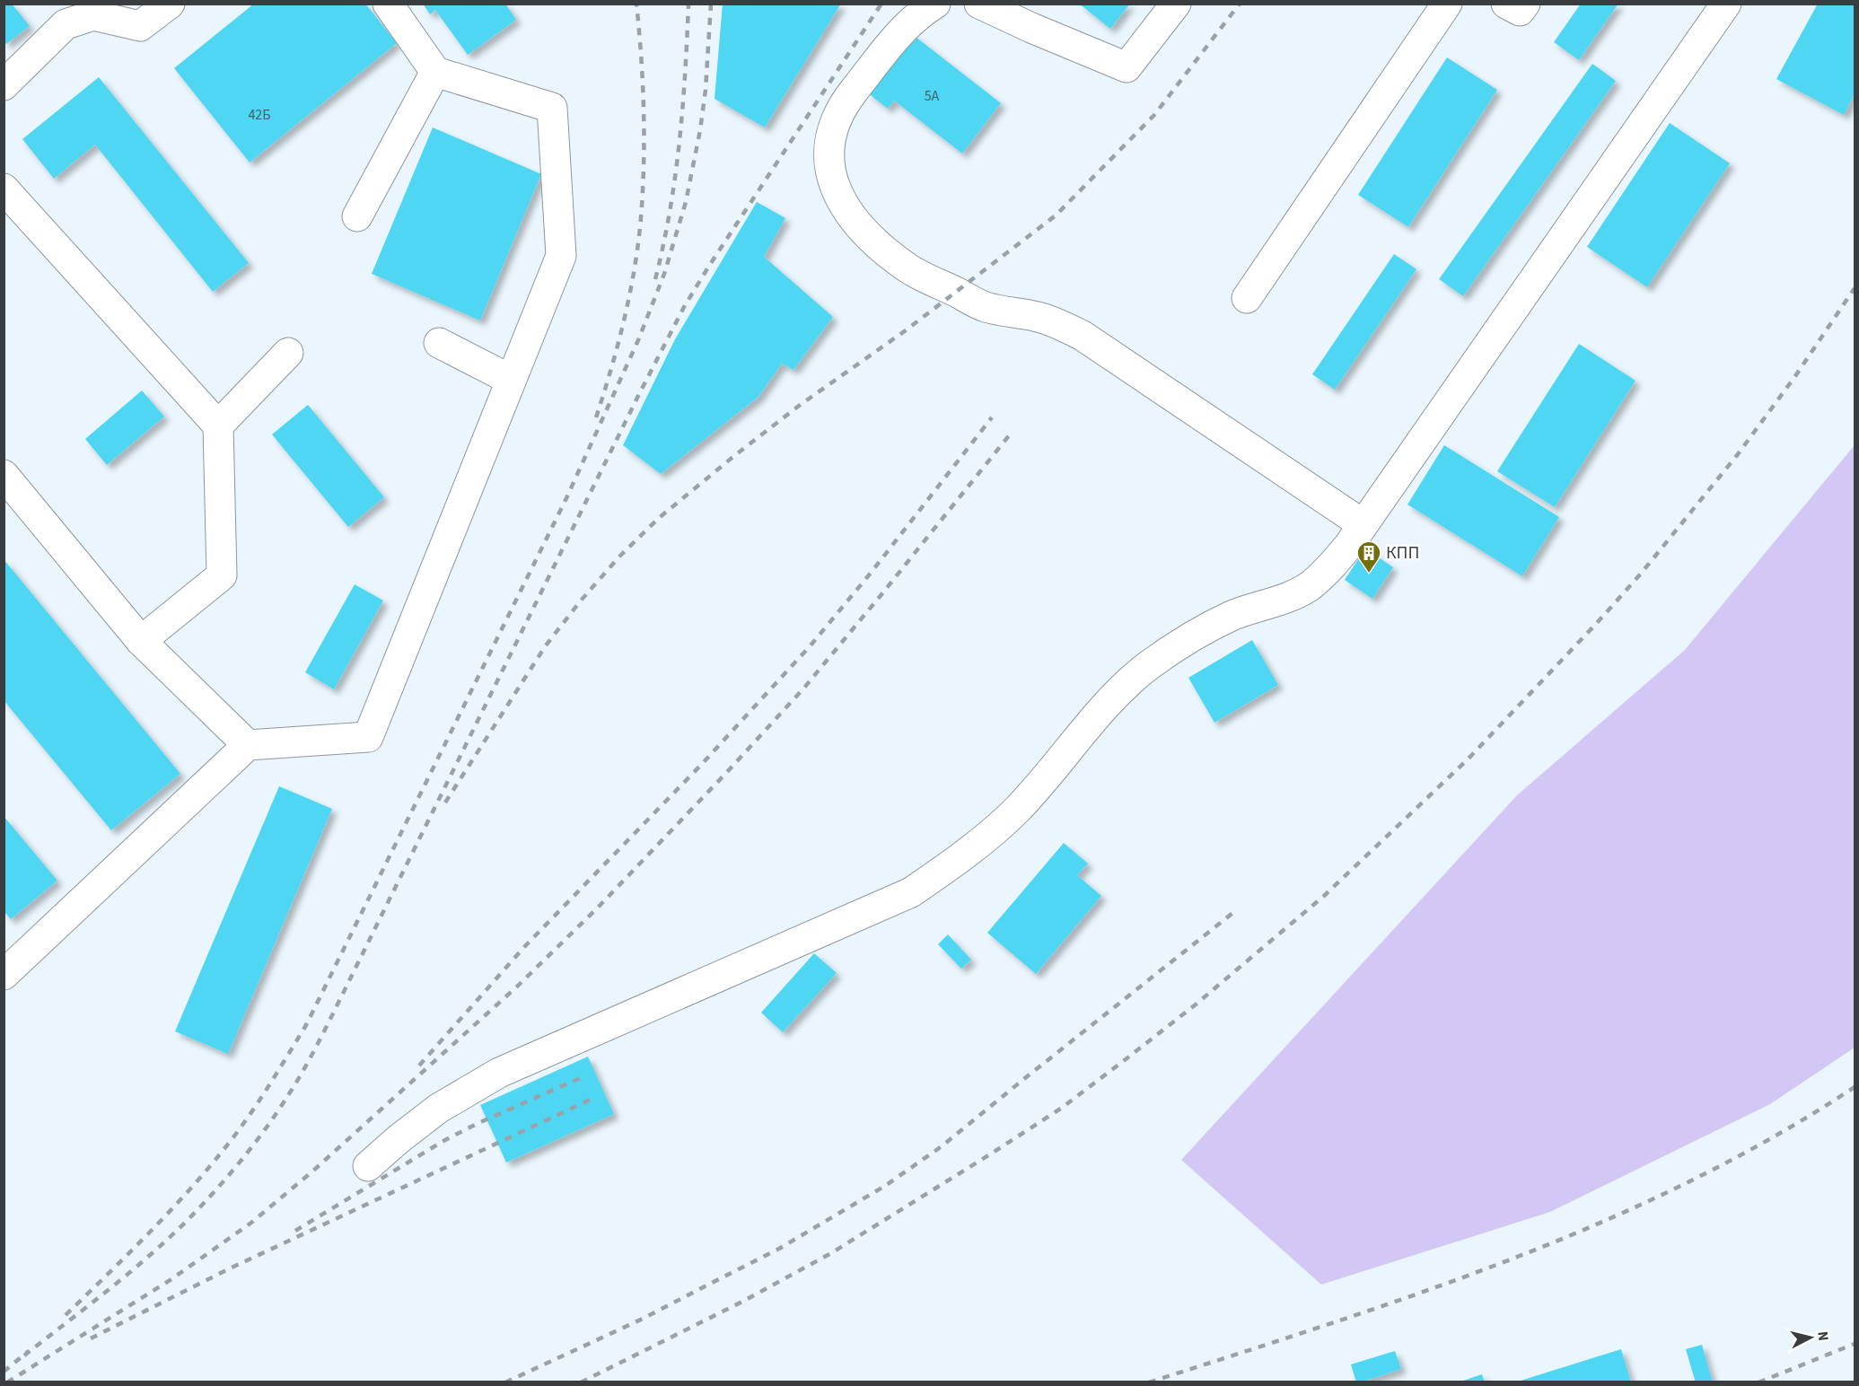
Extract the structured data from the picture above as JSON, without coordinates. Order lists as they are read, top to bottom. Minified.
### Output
{"places":{"building":["КПП"]},"house_numbers":["5А","42Б"],"north":"right"}
